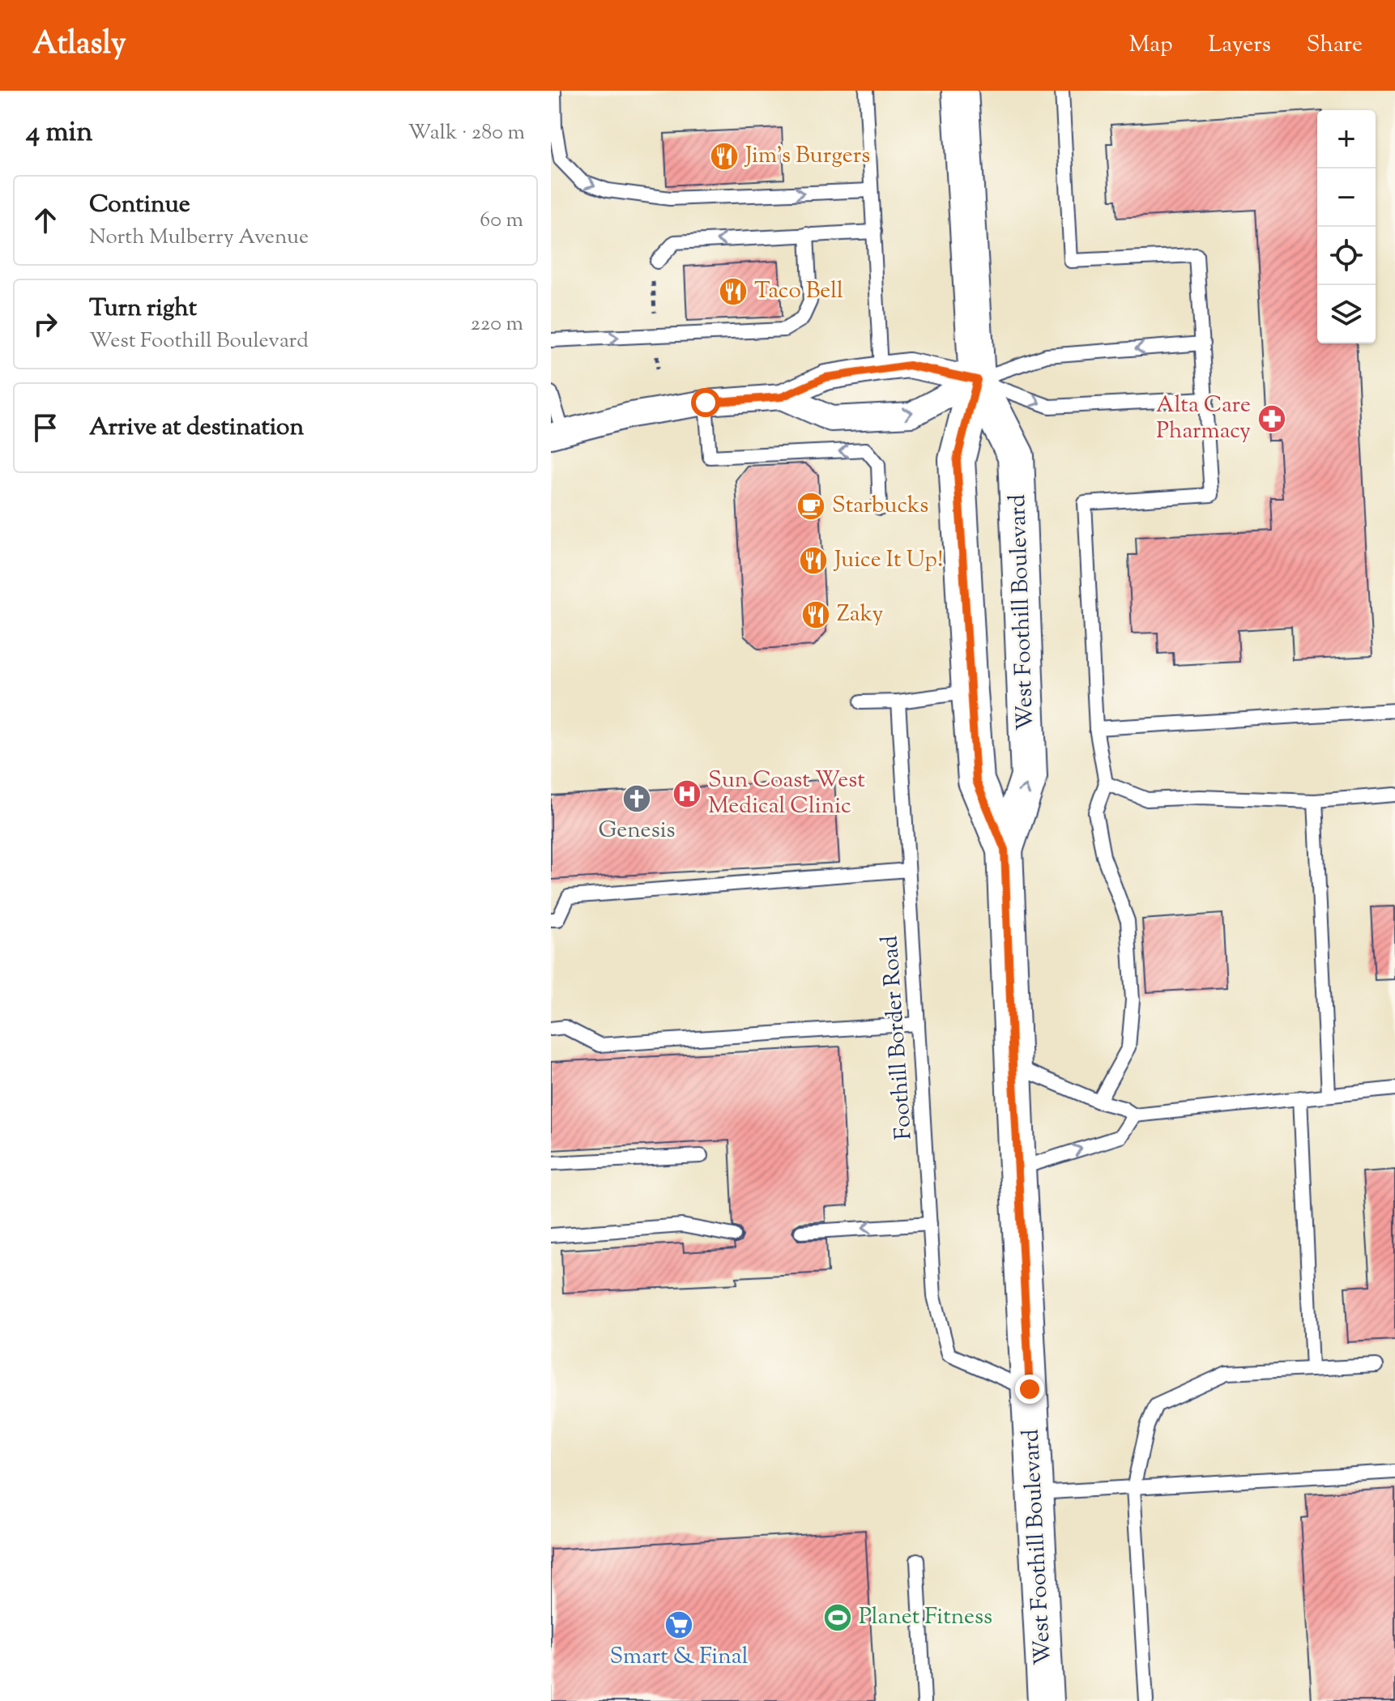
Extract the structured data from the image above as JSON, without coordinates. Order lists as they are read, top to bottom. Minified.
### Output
{"streets":{"main road":["West Foothill Boulevard"],"lane":["Foothill Border Road"]},"crossings":[["West Foothill Boulevard","Foothill Border Road"]],"places":{"restaurant":["Jim's Burgers","Taco Bell","Juice It Up!","Zaky"],"pharmacy":["Alta Care Pharmacy"],"cafe":["Starbucks"],"hospital":["Sun Coast West Medical Clinic"],"church":["Genesis"],"sports":["Planet Fitness"],"supermarket":["Smart & Final"]},"page":{"header":"Atlasly","nav":["Map","Layers","Share"],"heading":["4 min","Walk · 280 m"],"map_buttons":["+","−"],"list":[["Continue","North Mulberry Avenue","60 m"],["Turn right","West Foothill Boulevard","220 m"],"Arrive at destination"]}}
